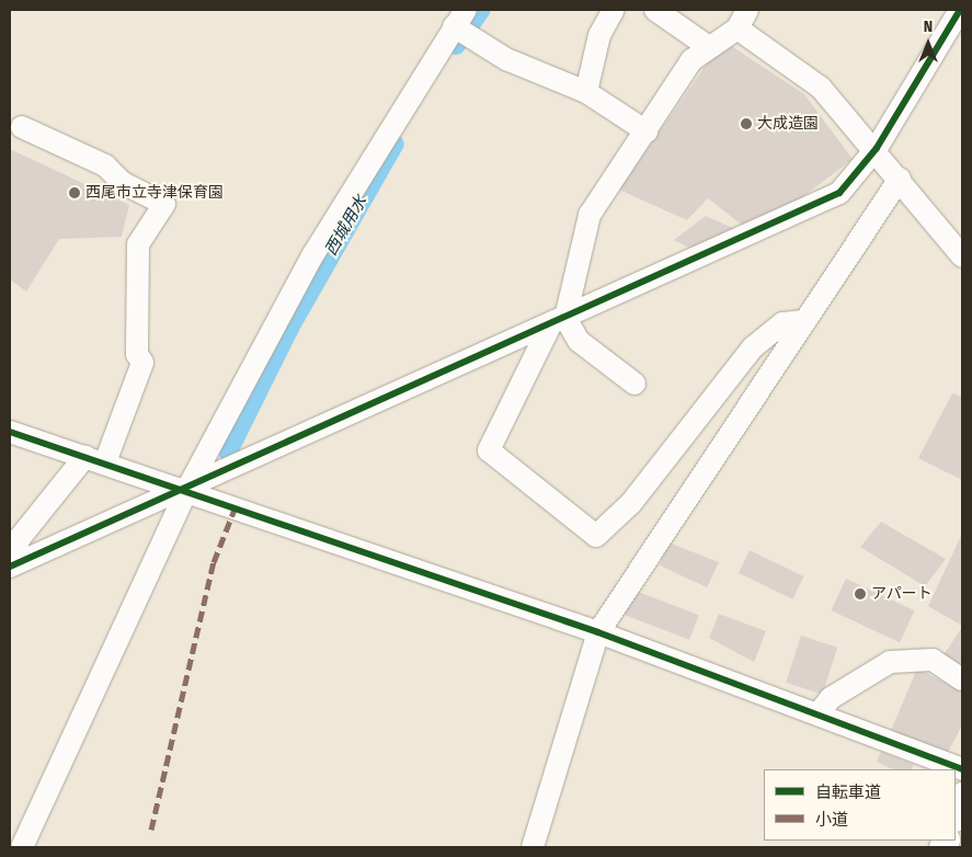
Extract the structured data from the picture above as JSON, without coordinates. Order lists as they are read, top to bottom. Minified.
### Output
{"water":["西城用水"],"places":["大成造園","西尾市立寺津保育園","アパート"],"legend":["自転車道","小道"],"north":"top"}
